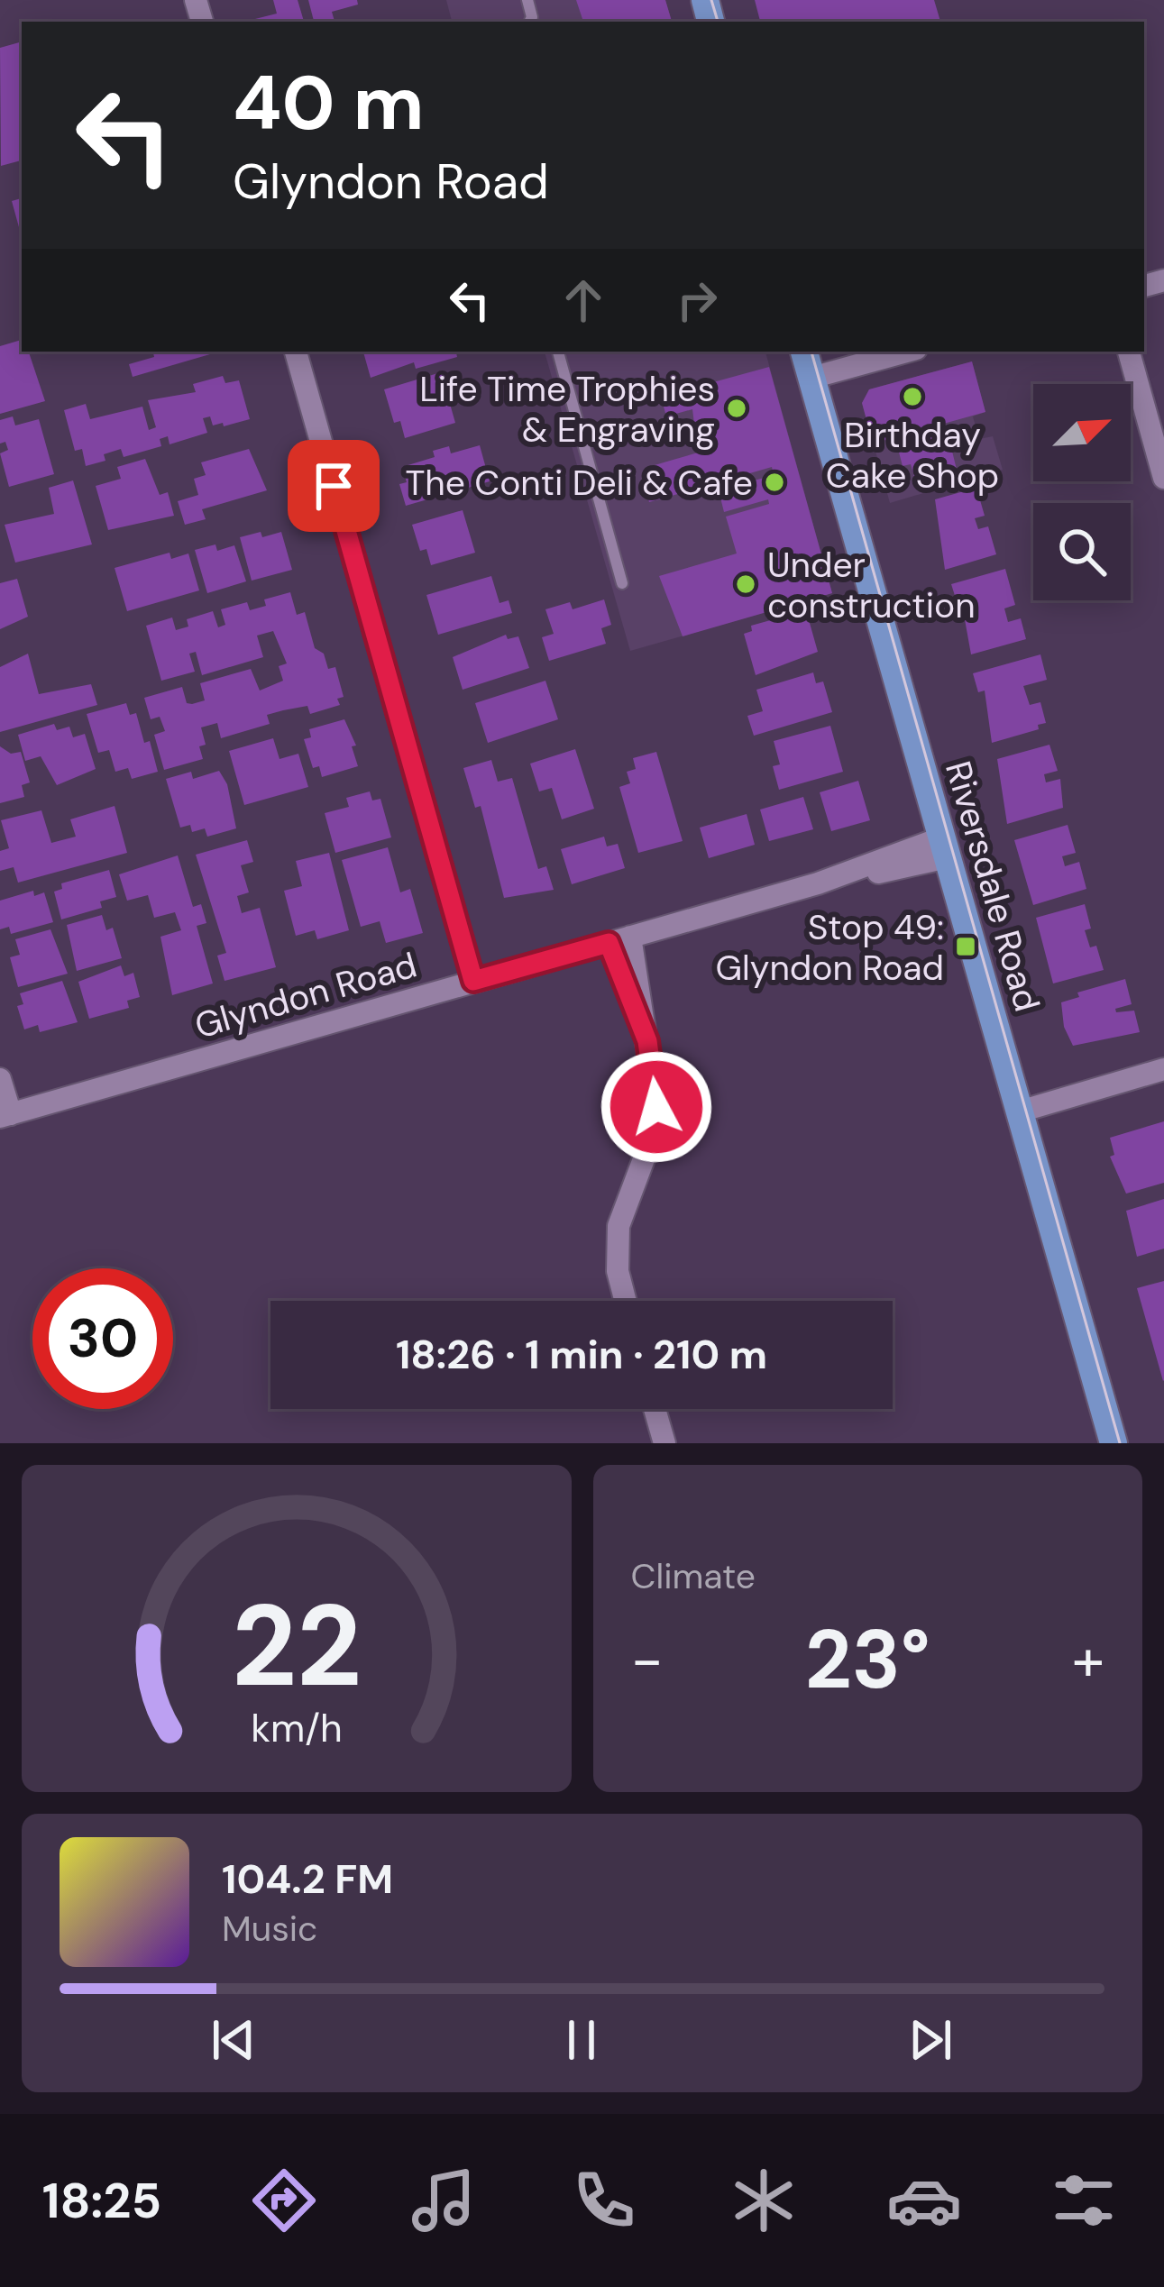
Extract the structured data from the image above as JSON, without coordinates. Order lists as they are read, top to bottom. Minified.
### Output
{"streets":{"main road":["Riversdale Road"],"street":["Glyndon Road"]},"crossings":[["Riversdale Road","Glyndon Road"]],"places":{"other":["Birthday Cake Shop","Life Time Trophies & Engraving","The Conti Deli & Cafe","Under construction"],"transit":["Stop 49: Glyndon Road"]},"north":"top right","page":{"turn":["40 m","Glyndon Road"],"limit":"30","trip":"18:26 · 1 min · 210 m","tile":"Climate","heat":["−","23°","+"],"song":["104.2 FM","Music"],"tabs":"18:25","gauge":["22","km/h"]}}
